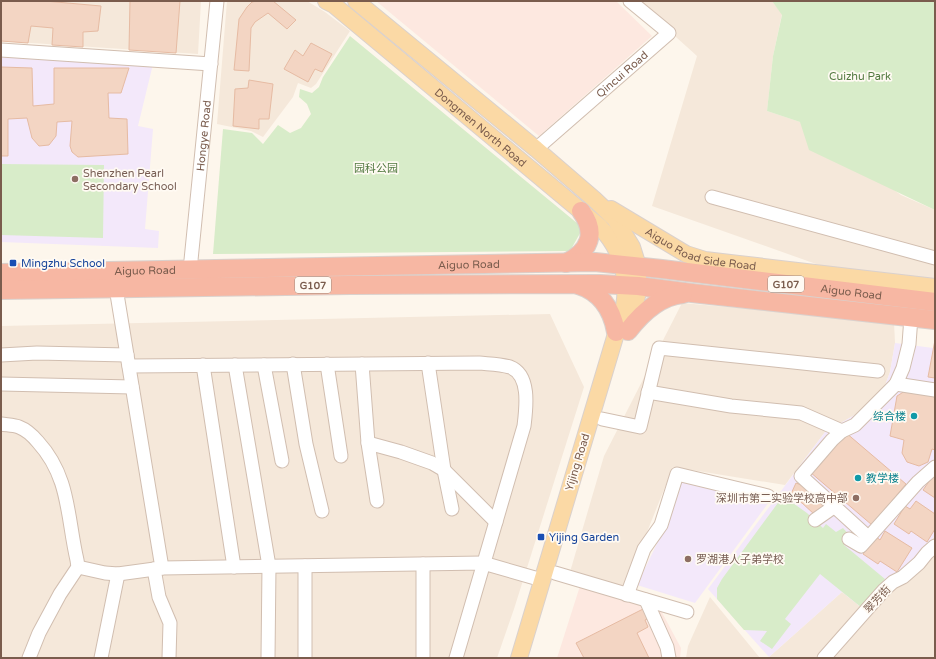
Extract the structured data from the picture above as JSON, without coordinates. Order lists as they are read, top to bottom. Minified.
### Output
{"streets":{"highway":["Aiguo Road","G107"],"main road":["Dongmen North Road","Aiguo Road Side Road","Yijing Road"],"street":["Qincui Road","Hongye Road","翠芳街"]},"crossings":[["Qincui Road","Dongmen North Road"],["Dongmen North Road","Aiguo Road Side Road"],["Dongmen North Road","Aiguo Road"],["Dongmen North Road","Yijing Road"],["Hongye Road","Aiguo Road"],["Aiguo Road","Yijing Road"]],"parks":["Cuizhu Park","园科公园"],"places":{"other":["Shenzhen Pearl Secondary School","综合楼","教学楼","深圳市第二实验学校高中部","罗湖港人子弟学校"],"transit":["Mingzhu School","Yijing Garden"]}}
